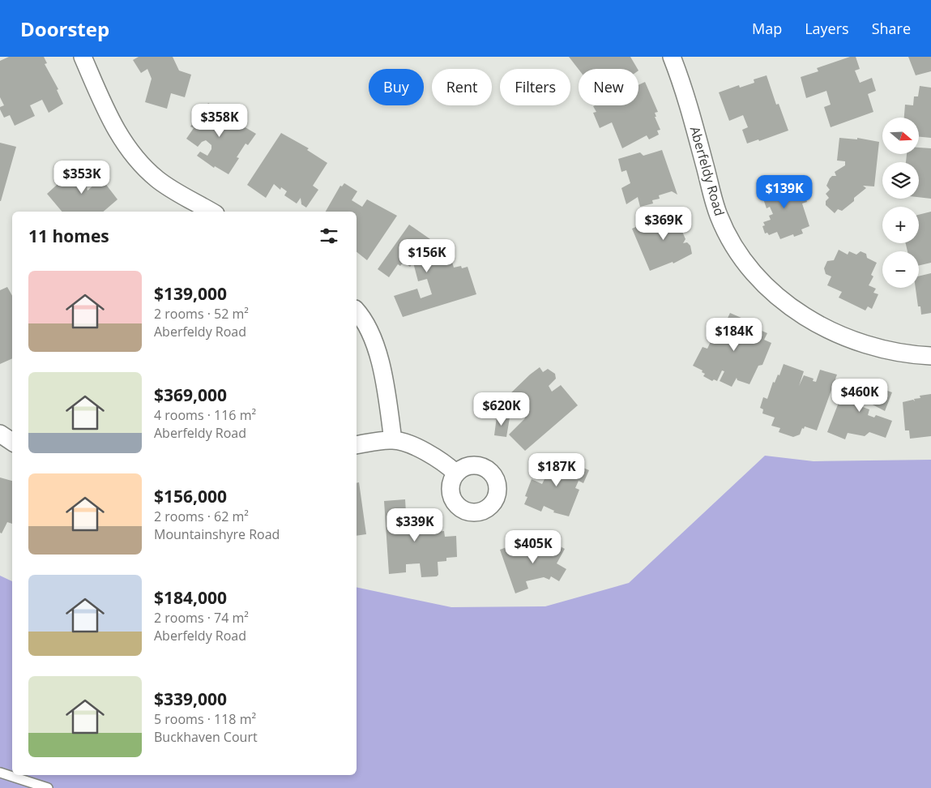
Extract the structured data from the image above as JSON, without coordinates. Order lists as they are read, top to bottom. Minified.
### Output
{"streets":{"street":["Aberfeldy Road"]},"north":"right","page":{"header":"Doorstep","nav":["Map","Layers","Share"],"chip":["Buy","Rent","Filters","New"],"price":["$358K","$353K","$139K","$369K","$156K","$184K","$460K","$620K","$187K","$339K","$405K"],"map_buttons":["+","−"],"heading":"11 homes","list":[{"name":"$139,000","note":"2 rooms · 52 m² · Aberfeldy Road"},{"name":"$369,000","note":"4 rooms · 116 m² · Aberfeldy Road"},{"name":"$156,000","note":"2 rooms · 62 m² · Mountainshyre Road"},{"name":"$184,000","note":"2 rooms · 74 m² · Aberfeldy Road"},{"name":"$339,000","note":"5 rooms · 118 m² · Buckhaven Court"}]}}
